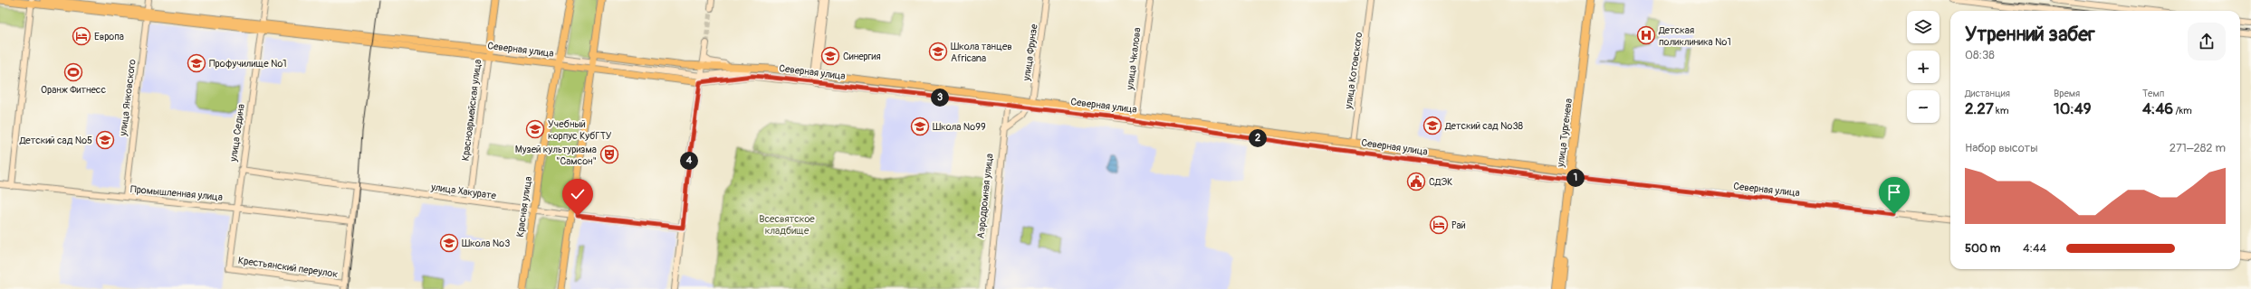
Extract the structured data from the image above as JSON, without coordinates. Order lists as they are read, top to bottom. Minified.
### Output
{"streets":{"highway":["улица Тургенева"],"main road":["Северная улица","Красноармейская улица","Красная улица"],"street":["улица Фрунзе","улица Чкалова","улица Котовского","улица Янковского","улица Седина","улица Хакурате","Промышленная улица","Аэродромная улица","Крестьянский переулок"]},"crossings":[["Северная улица","улица Фрунзе"],["Северная улица","улица Чкалова"],["Северная улица","улица Котовского"],["Северная улица","улица Янковского"],["Северная улица","Красноармейская улица"],["Северная улица","улица Седина"],["Северная улица","улица Тургенева"],["Северная улица","Аэродромная улица"],["Северная улица","Красная улица"],["улица Янковского","Промышленная улица"],["Красноармейская улица","улица Хакурате"],["улица Седина","улица Хакурате"],["улица Седина","Промышленная улица"],["улица Седина","Крестьянский переулок"],["улица Хакурате","Красная улица"]],"parks":["Всесвятское кладбище"],"places":{"hospital":["Детская поликлиника №1"],"hotel":["Европа","Рай"],"school or university":["Школа танцев Africana","Синергия","Профучилище №1","Детский сад №38","Школа №99","Учебный корпус КубГТУ","Детский сад №5","Школа №3"],"sports":["Оранж Фитнесс"],"theatre":["Музей культуризма \"Самсон\""],"public building":["СДЭК"]},"page":{"map_buttons":["+","−"],"heading":["Утренний забег","08:38"],"stats":[["Дистанция","2.27 km"],["Время","10:49"],["Темп","4:46 /km"]],"pins":["3","2","4","1"],"chart":["Набор высоты","271–282 m"],"list":[{"name":"500 m","note":"4:44"}]}}
